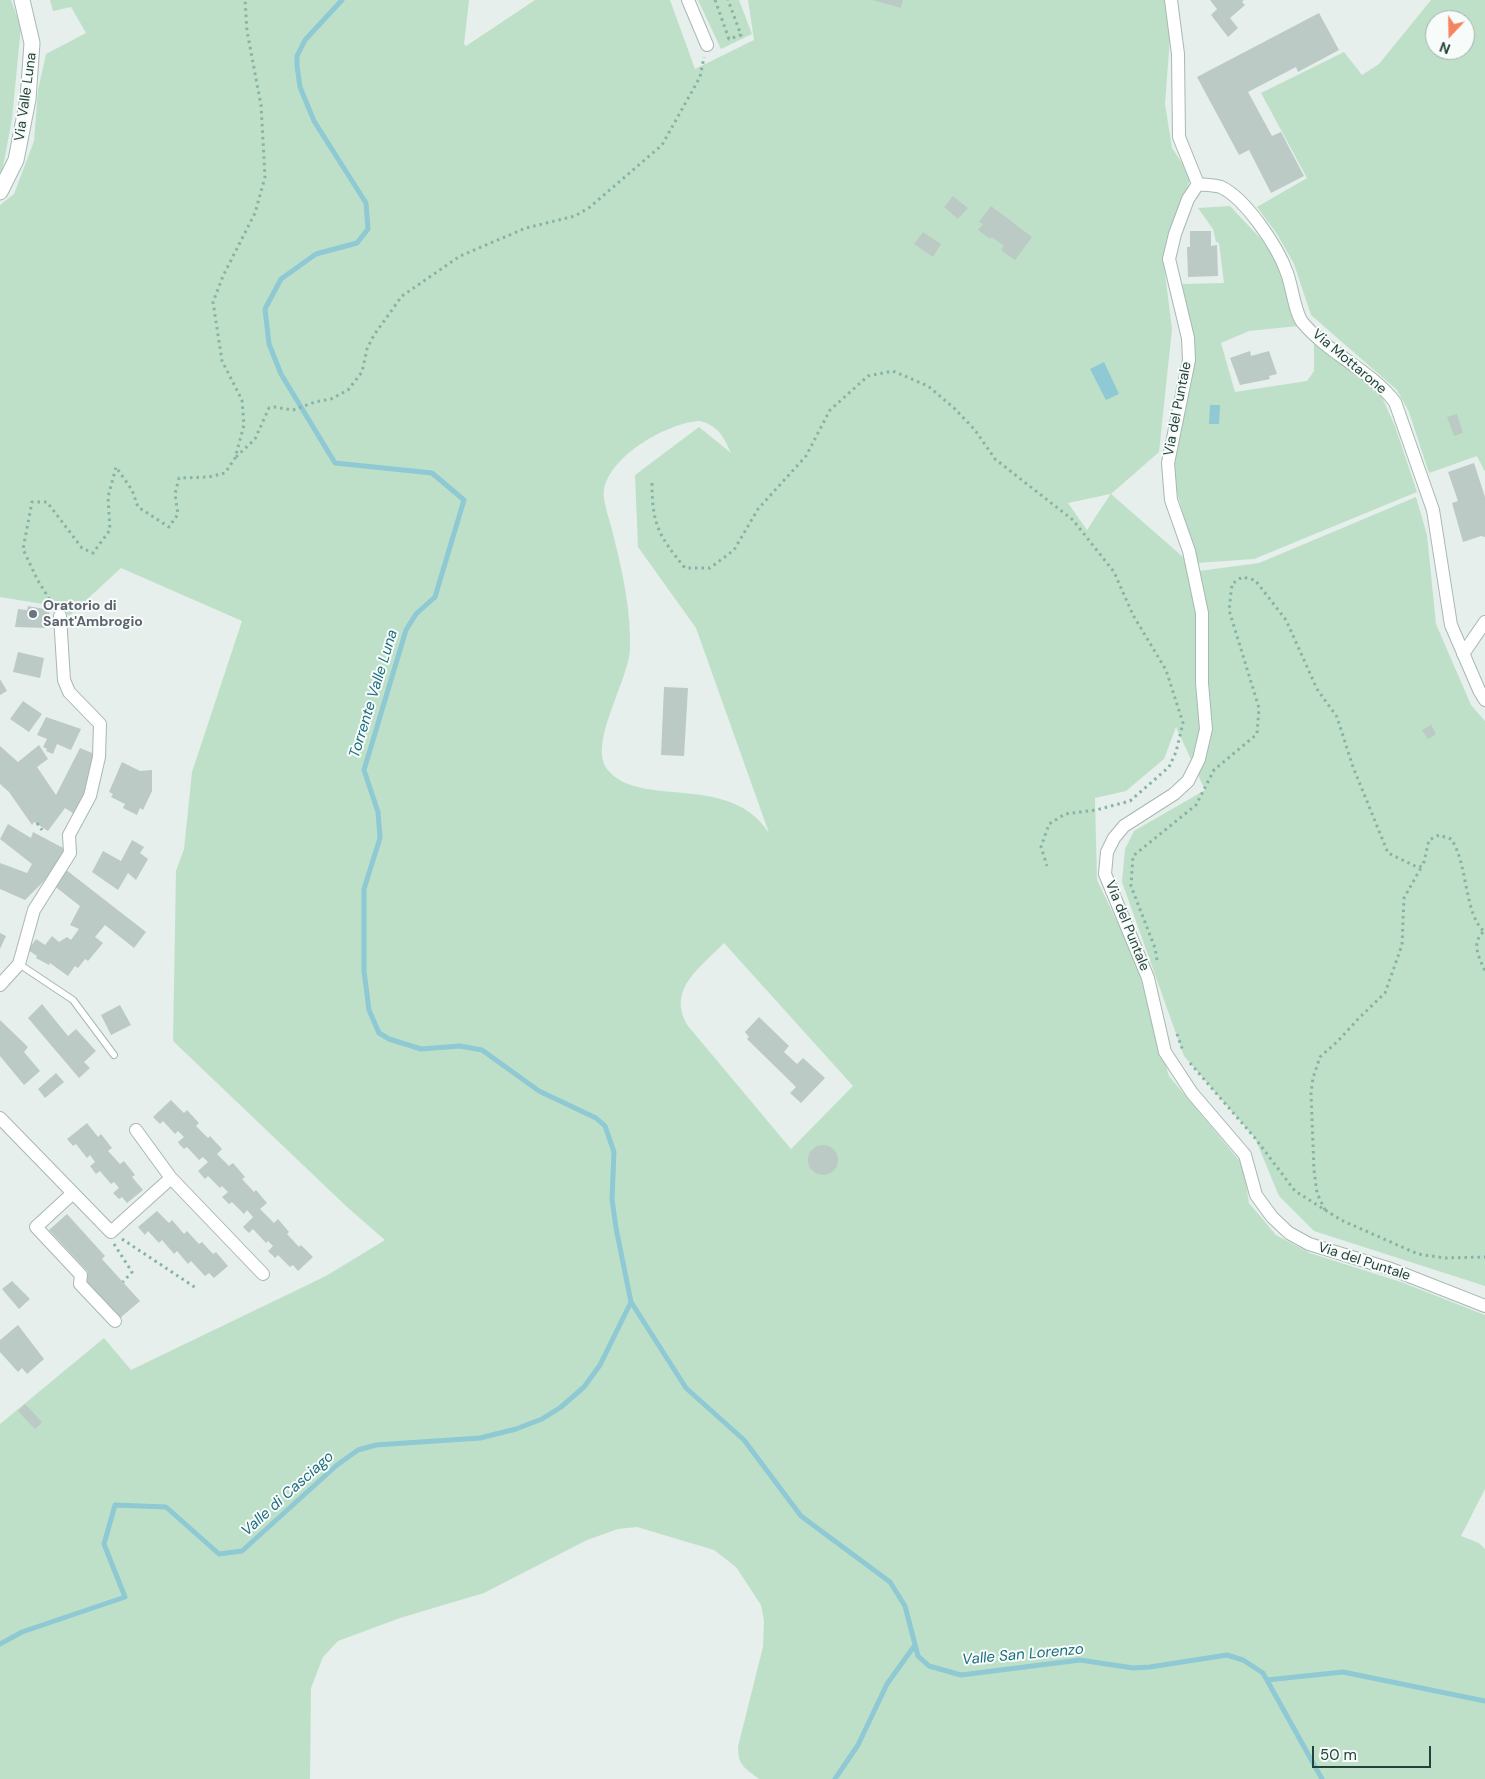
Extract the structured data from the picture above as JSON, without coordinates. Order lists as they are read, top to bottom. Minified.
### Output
{"streets":{"street":["Via Valle Luna","Via Mottarone","Via del Puntale"]},"crossings":[["Via Mottarone","Via del Puntale"]],"water":["Torrente Valle Luna","Valle di Casciago","Valle San Lorenzo"],"places":["Oratorio di Sant'Ambrogio"],"scale_bar":"50 m","north":"bottom"}
